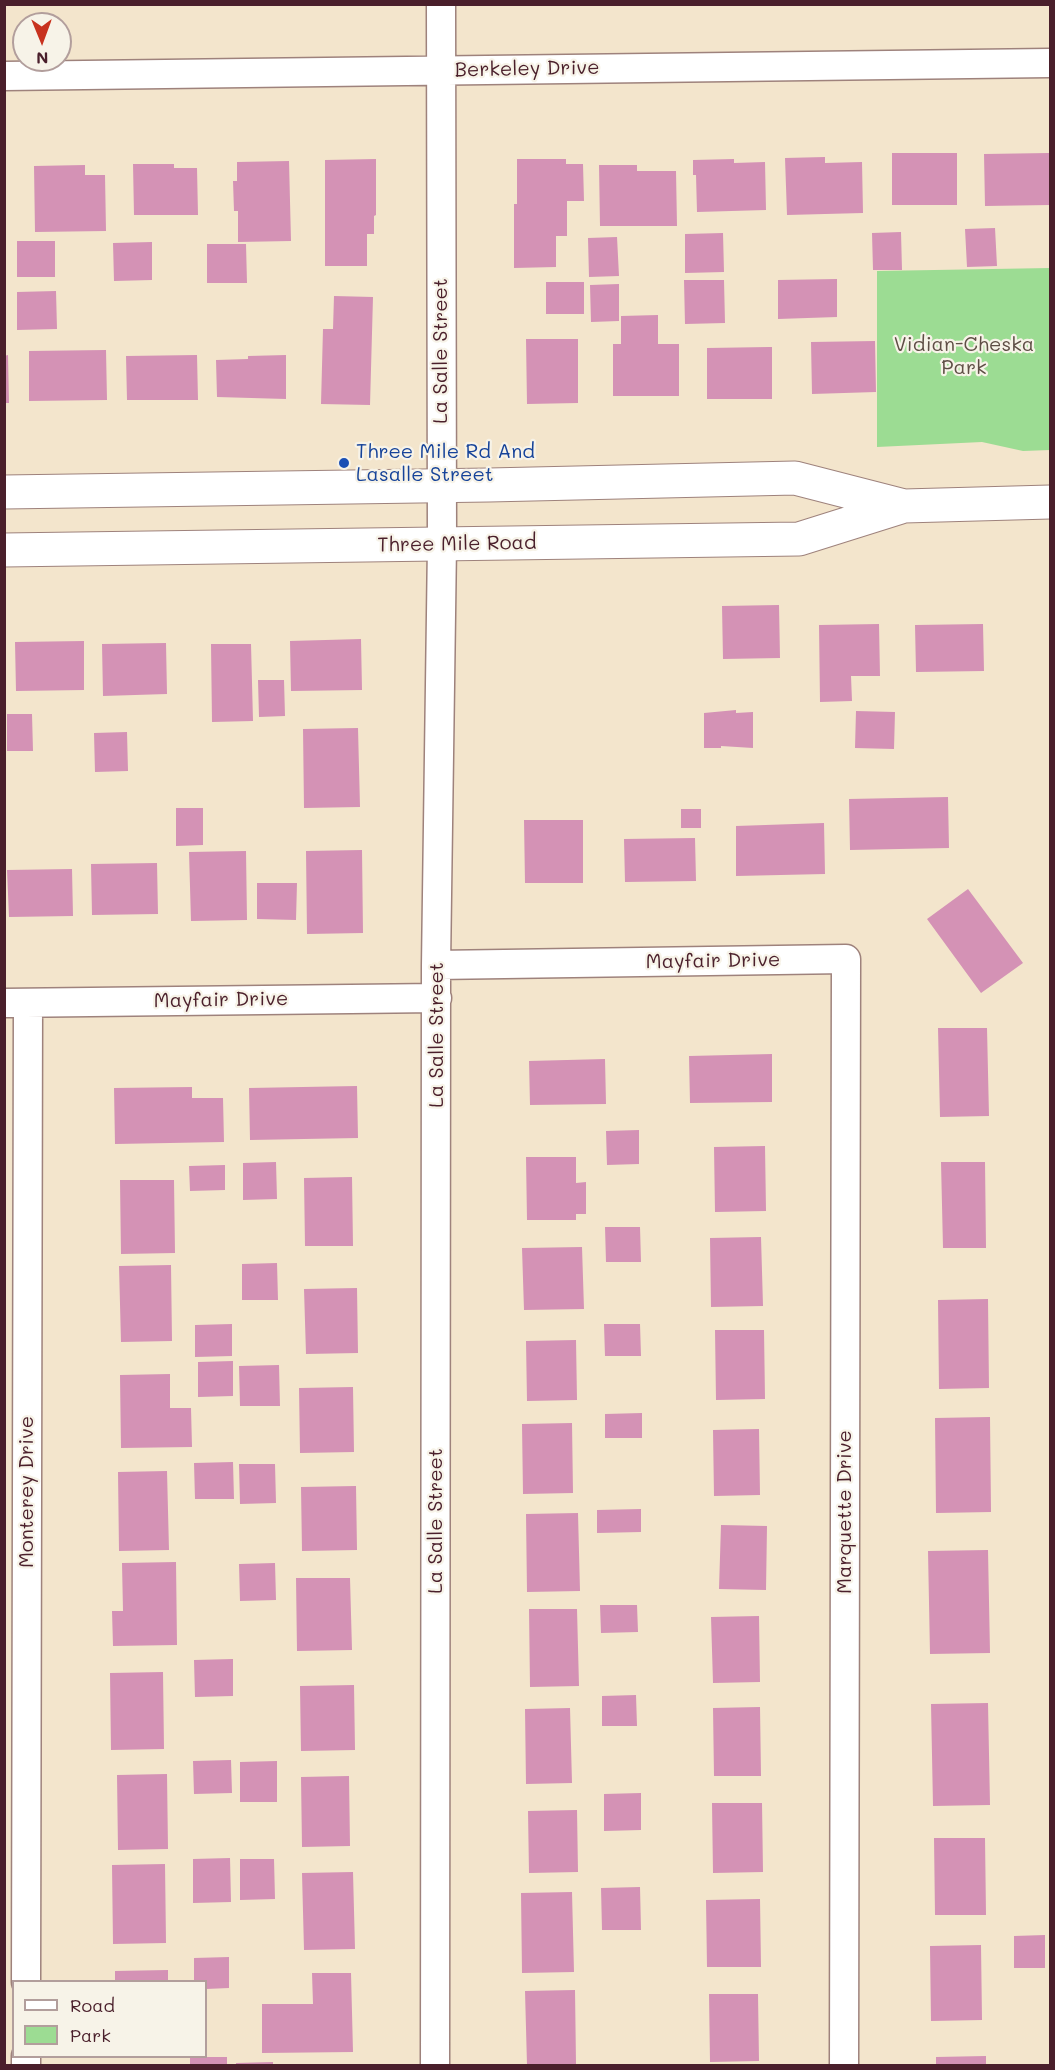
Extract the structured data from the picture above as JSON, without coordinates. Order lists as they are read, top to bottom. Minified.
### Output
{"streets":{"street":["Berkeley Drive","La Salle Street","Three Mile Road","Mayfair Drive","Monterey Drive","Marquette Drive"]},"crossings":[["Berkeley Drive","La Salle Street"],["La Salle Street","Three Mile Road"],["La Salle Street","Mayfair Drive"],["Mayfair Drive","Monterey Drive"],["Mayfair Drive","Marquette Drive"]],"parks":["Vidian-Cheska Park"],"places":["Three Mile Rd And Lasalle Street"],"legend":["Road","Park"],"north":"bottom"}
